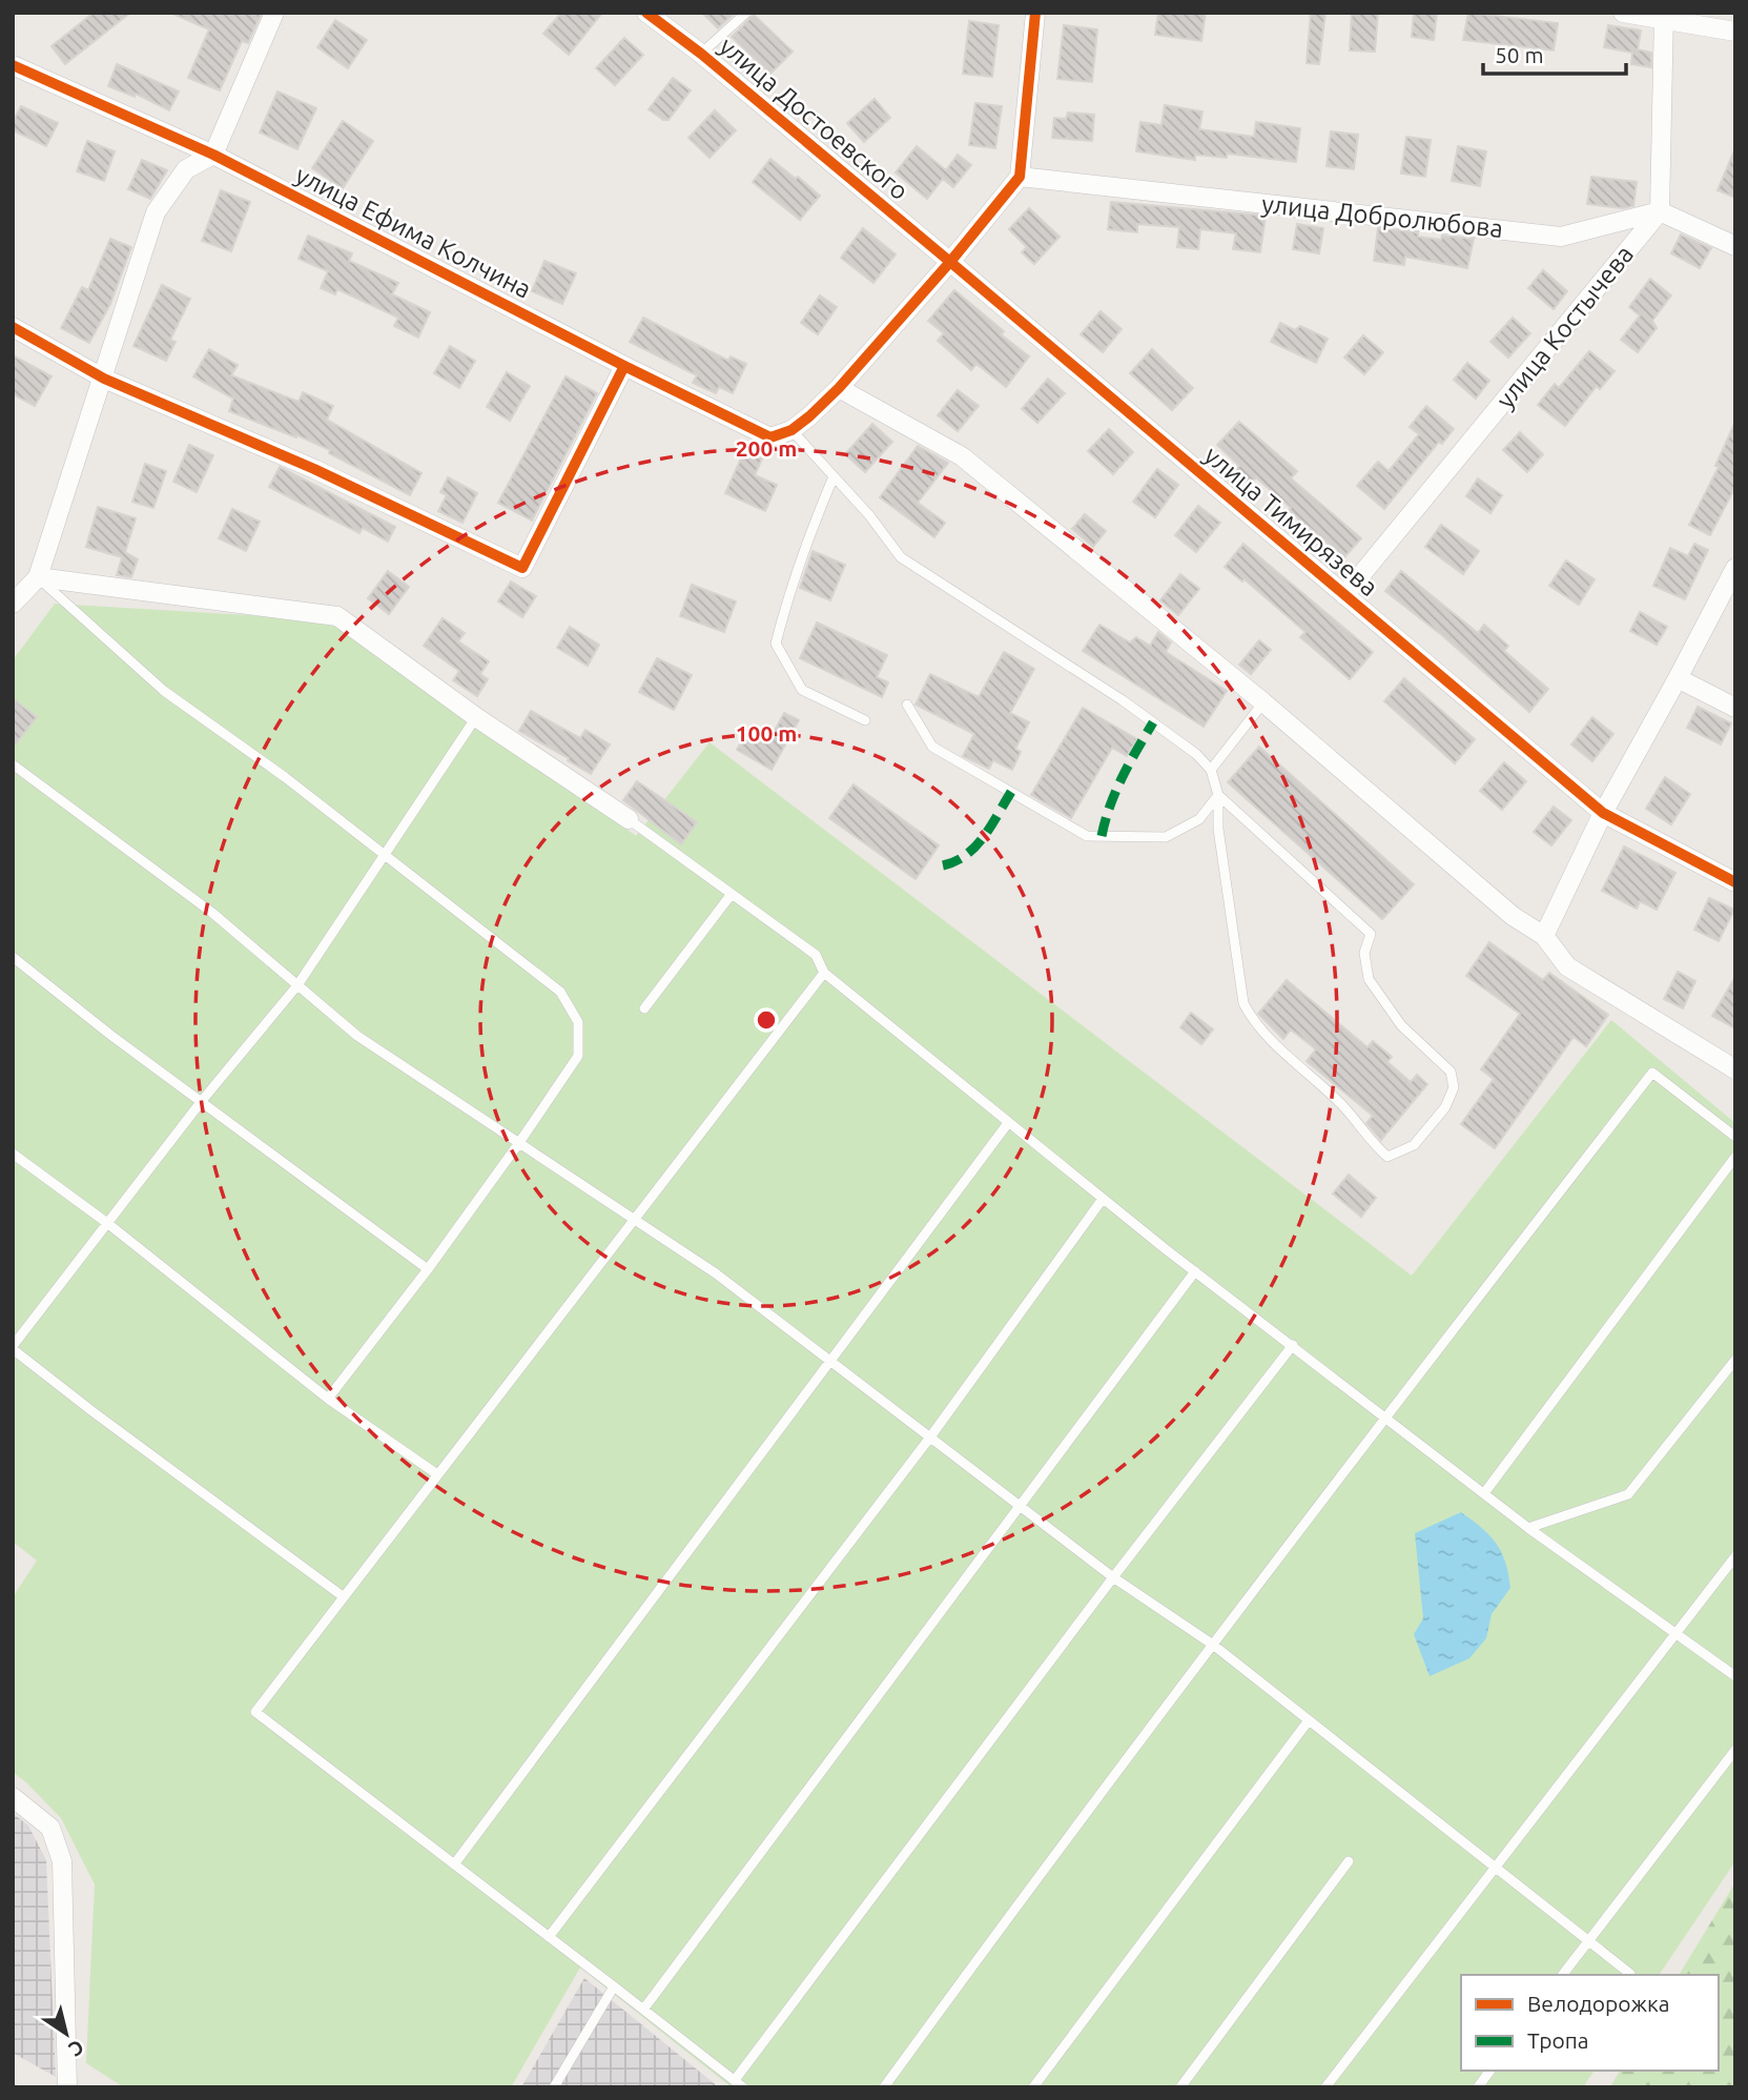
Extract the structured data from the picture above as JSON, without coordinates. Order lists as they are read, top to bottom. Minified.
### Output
{"streets":{"street":["улица Достоевского","улица Добролюбова","улица Ефима Колчина","улица Костычева","улица Тимирязева"]},"crossings":[["улица Достоевского","улица Тимирязева"],["улица Добролюбова","улица Костычева"],["улица Костычева","улица Тимирязева"]],"legend":["Велодорожка","Тропа"],"scale_bar":"50 m","north":"bottom right","rings":["200 m","100 m"]}
